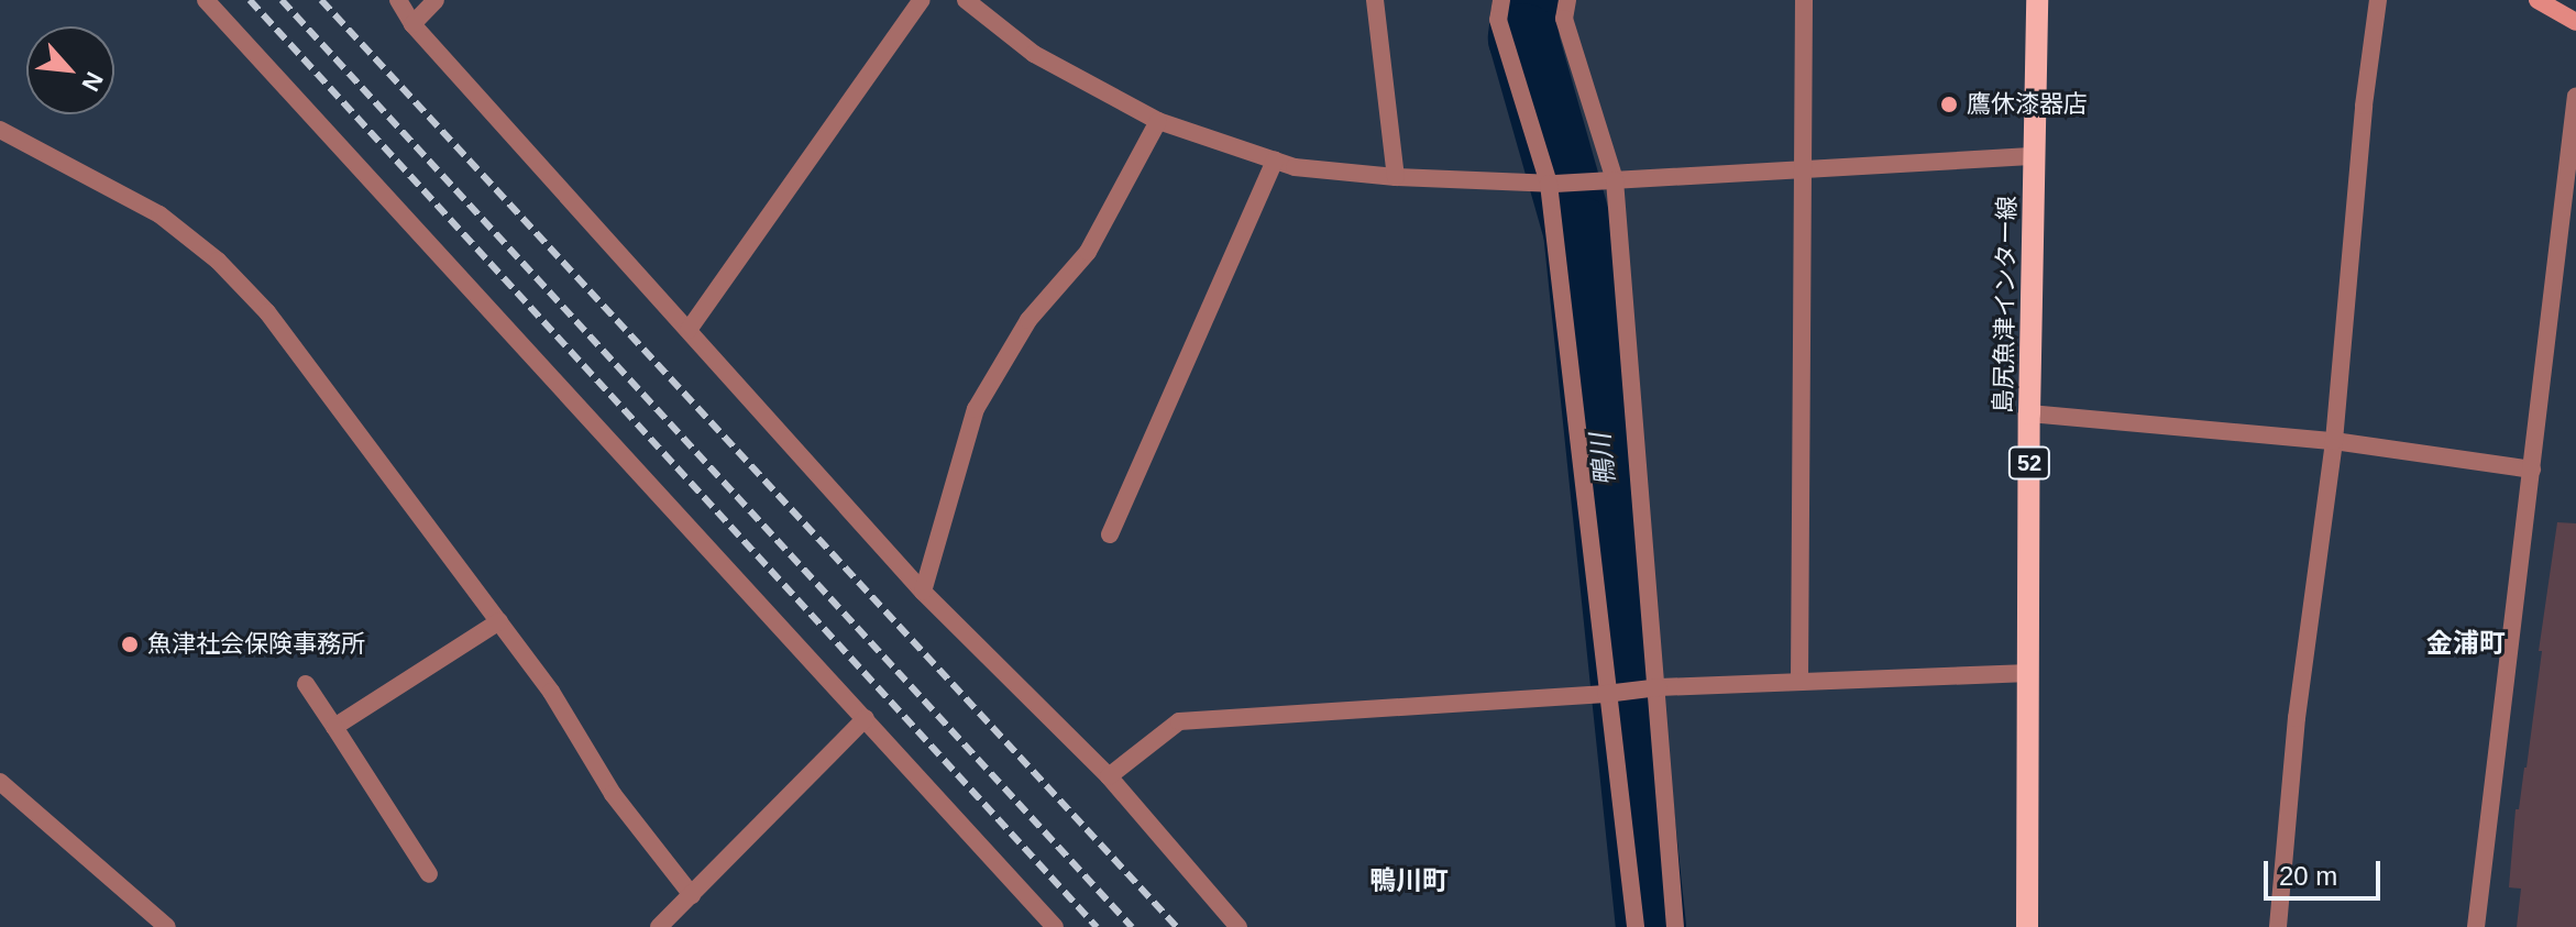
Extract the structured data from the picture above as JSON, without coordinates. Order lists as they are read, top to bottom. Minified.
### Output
{"streets":{"main road":["島尻魚津インター線","52"]},"districts":["金浦町","鴨川町"],"water":["鴨川"],"places":["鷹休漆器店","魚津社会保険事務所"],"scale_bar":"20 m","north":"bottom right"}
